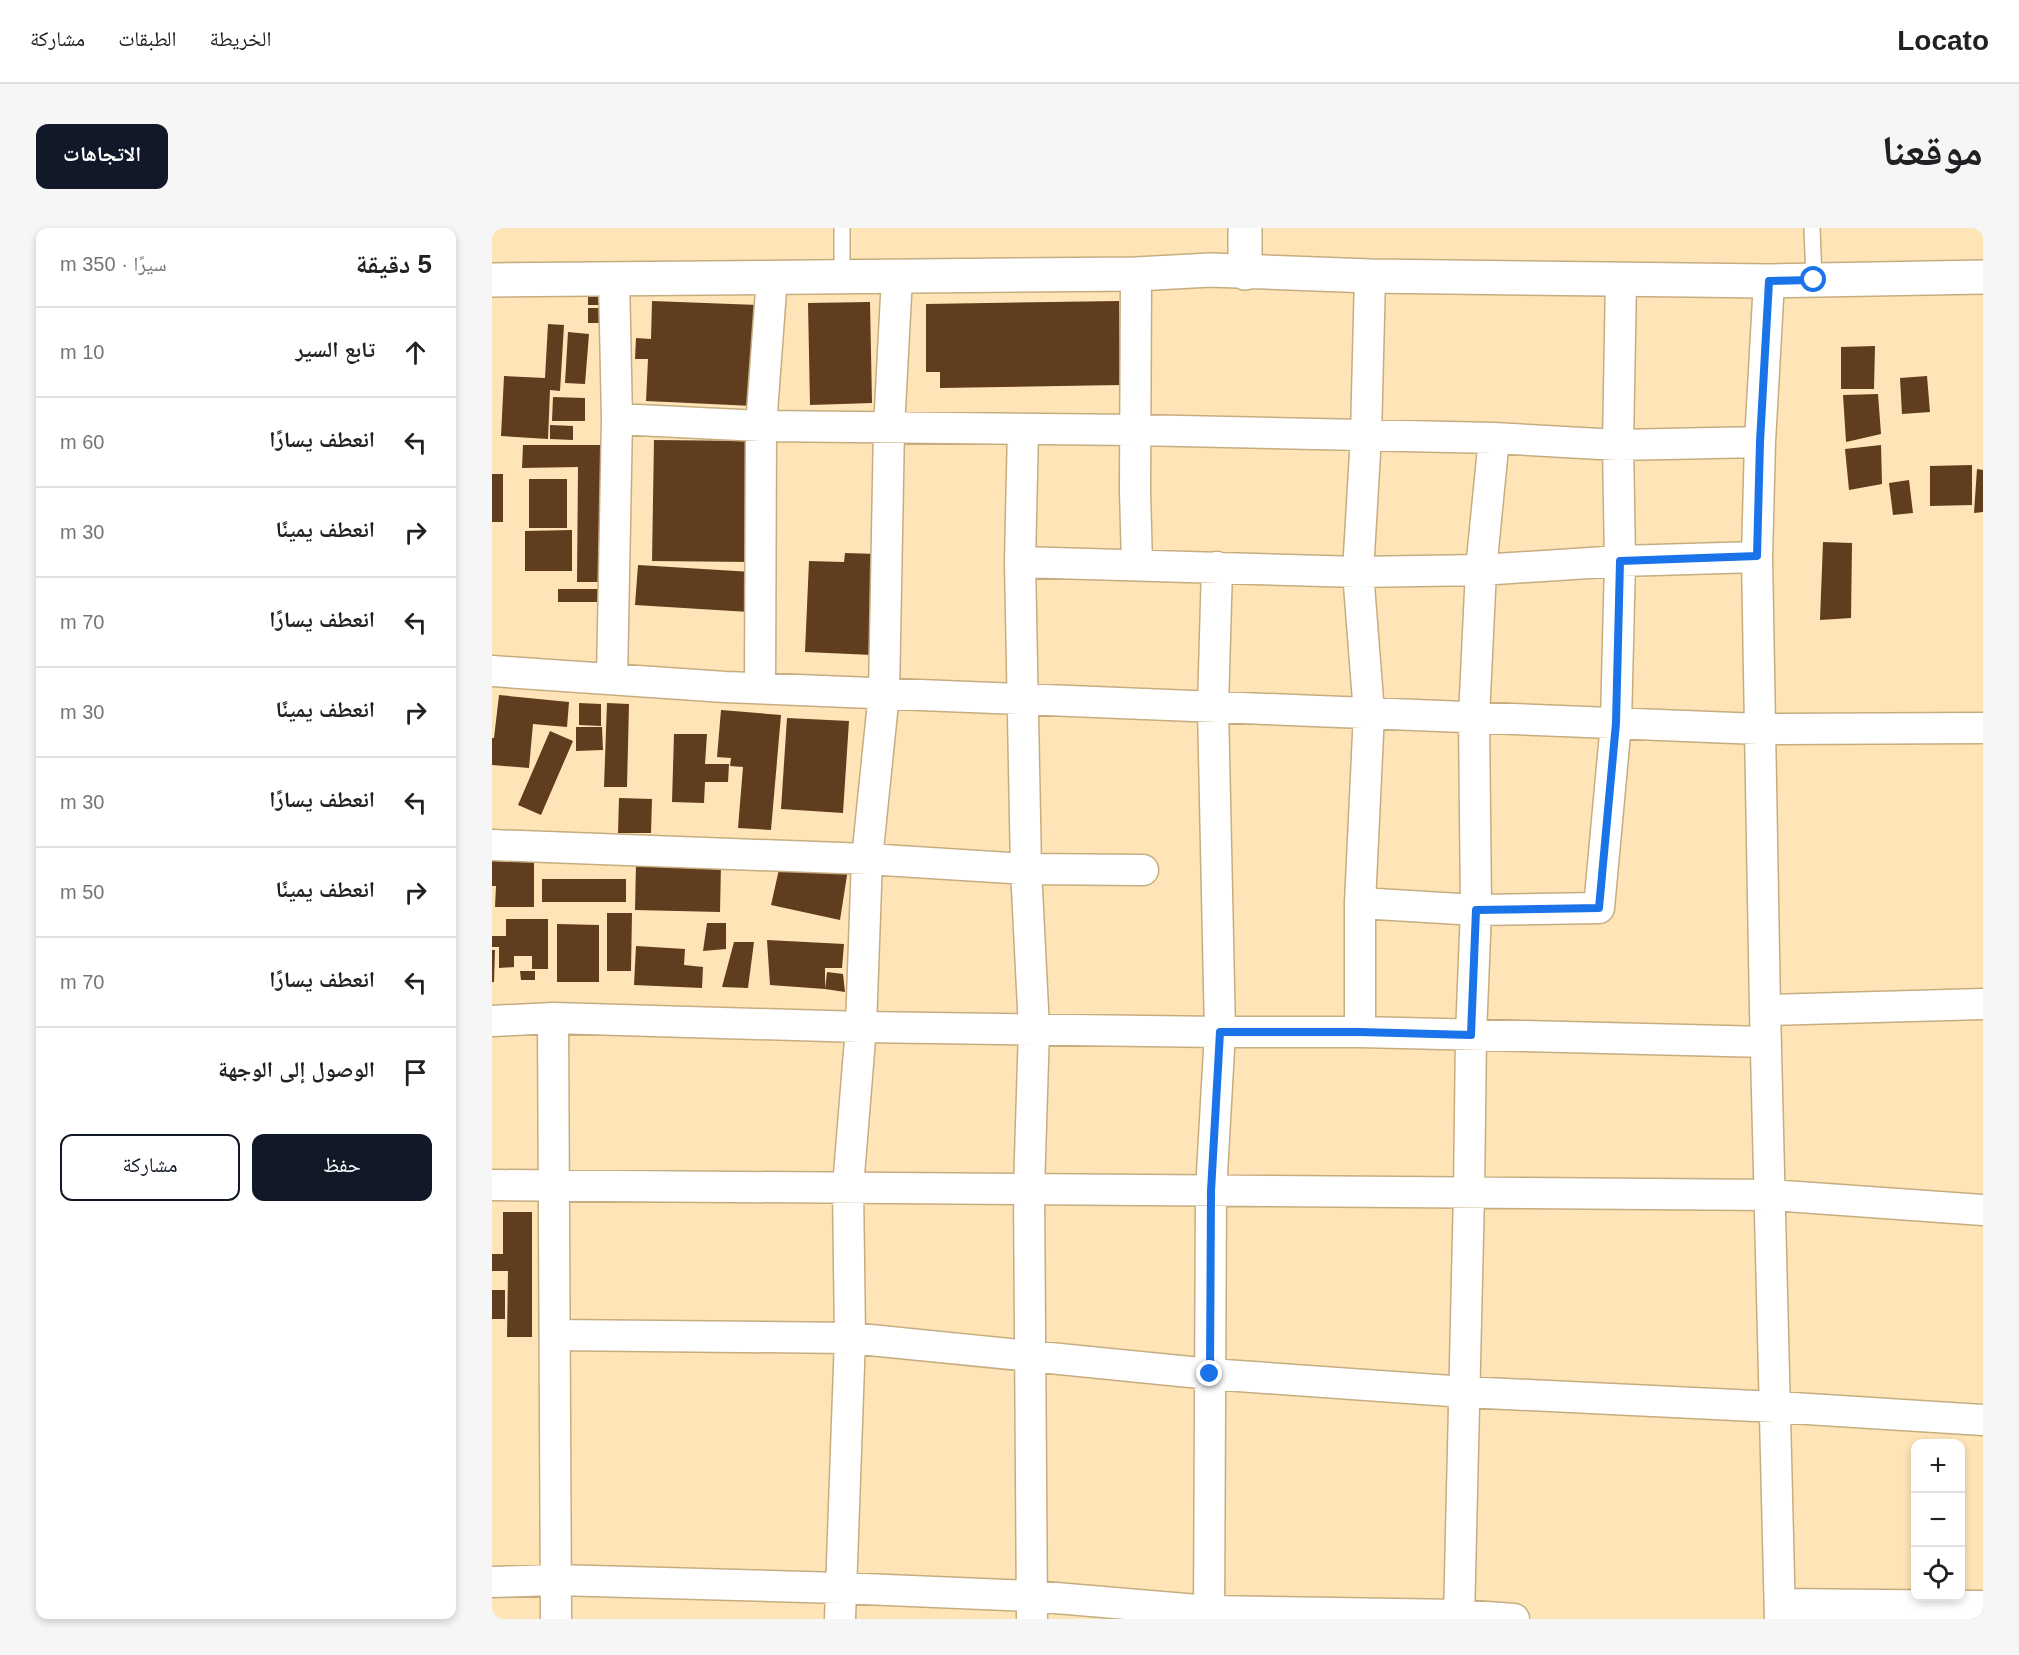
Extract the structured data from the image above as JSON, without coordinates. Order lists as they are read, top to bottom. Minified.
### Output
{"page":{"header":"Locato","nav":["الخريطة","الطبقات","مشاركة"],"title":"موقعنا","buttons":["الاتجاهات",["حفظ","مشاركة"]],"heading":["5 دقيقة","سيرًا · 350 m"],"list":[["تابع السير","10 m"],["انعطف يسارًا","60 m"],["انعطف يمينًا","30 m"],["انعطف يسارًا","70 m"],["انعطف يمينًا","30 m"],["انعطف يسارًا","30 m"],["انعطف يمينًا","50 m"],["انعطف يسارًا","70 m"],"الوصول إلى الوجهة"],"map_buttons":["+","−"]}}
